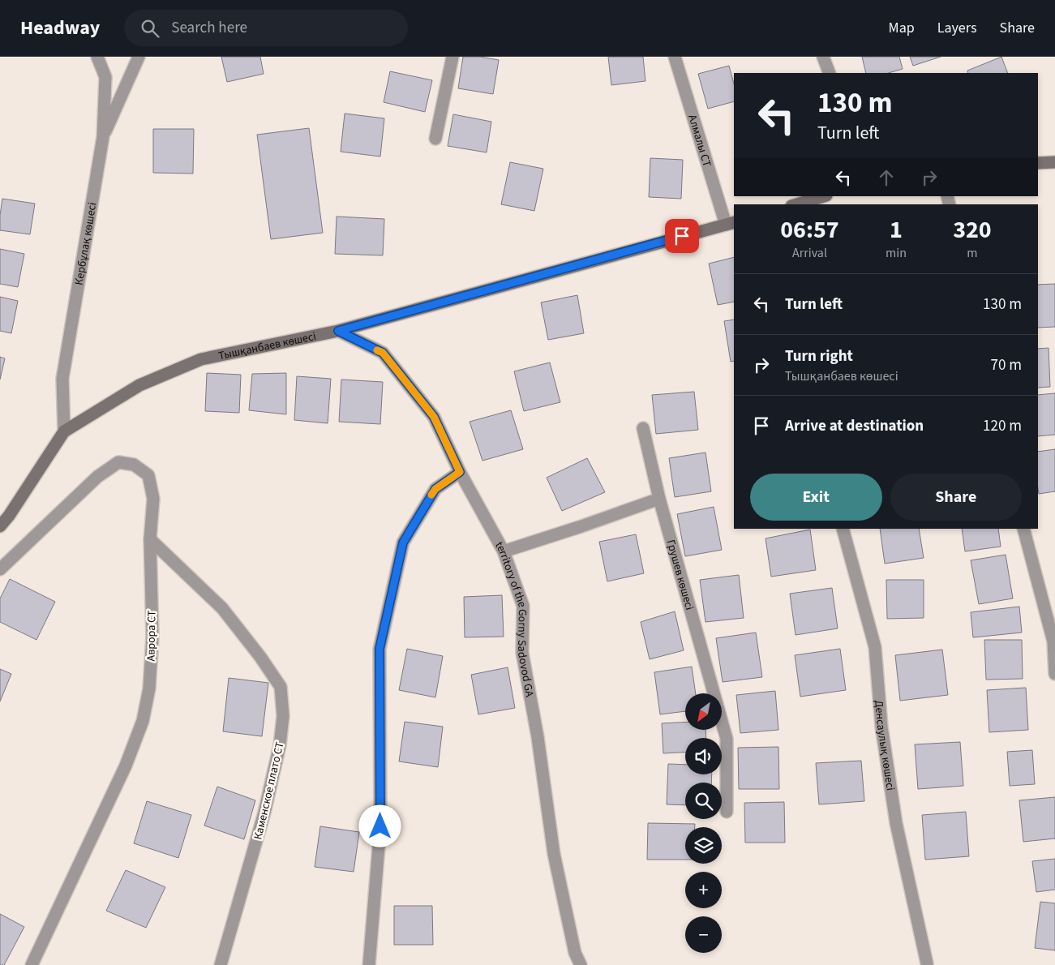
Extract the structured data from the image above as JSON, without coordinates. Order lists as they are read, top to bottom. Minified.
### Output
{"streets":{"street":["Алмалы СТ","Кербұлақ көшесі","Тышқанбаев көшесі","Грушев көшесі","territory of the Gorny Sadovod GA","Аврора СТ","Денсаулық көшесі","Каменское плато СТ"]},"crossings":[["Алмалы СТ","Тышқанбаев көшесі"],["Кербұлақ көшесі","Тышқанбаев көшесі"],["Тышқанбаев көшесі","territory of the Gorny Sadovod GA"],["Аврора СТ","Каменское плато СТ"]],"north":"bottom left","page":{"header":"Headway","search":"Search here","nav":["Map","Layers","Share"],"turn":["130 m","Turn left"],"eta":["06:57","Arrival","1","min","320","m"],"list":[{"name":"Turn left","value":"130 m"},{"name":"Turn right","note":"Тышқанбаев көшесі","value":"70 m"},{"name":"Arrive at destination","value":"120 m"}],"buttons":["Exit","Share"],"map_buttons":["+","−"]}}
